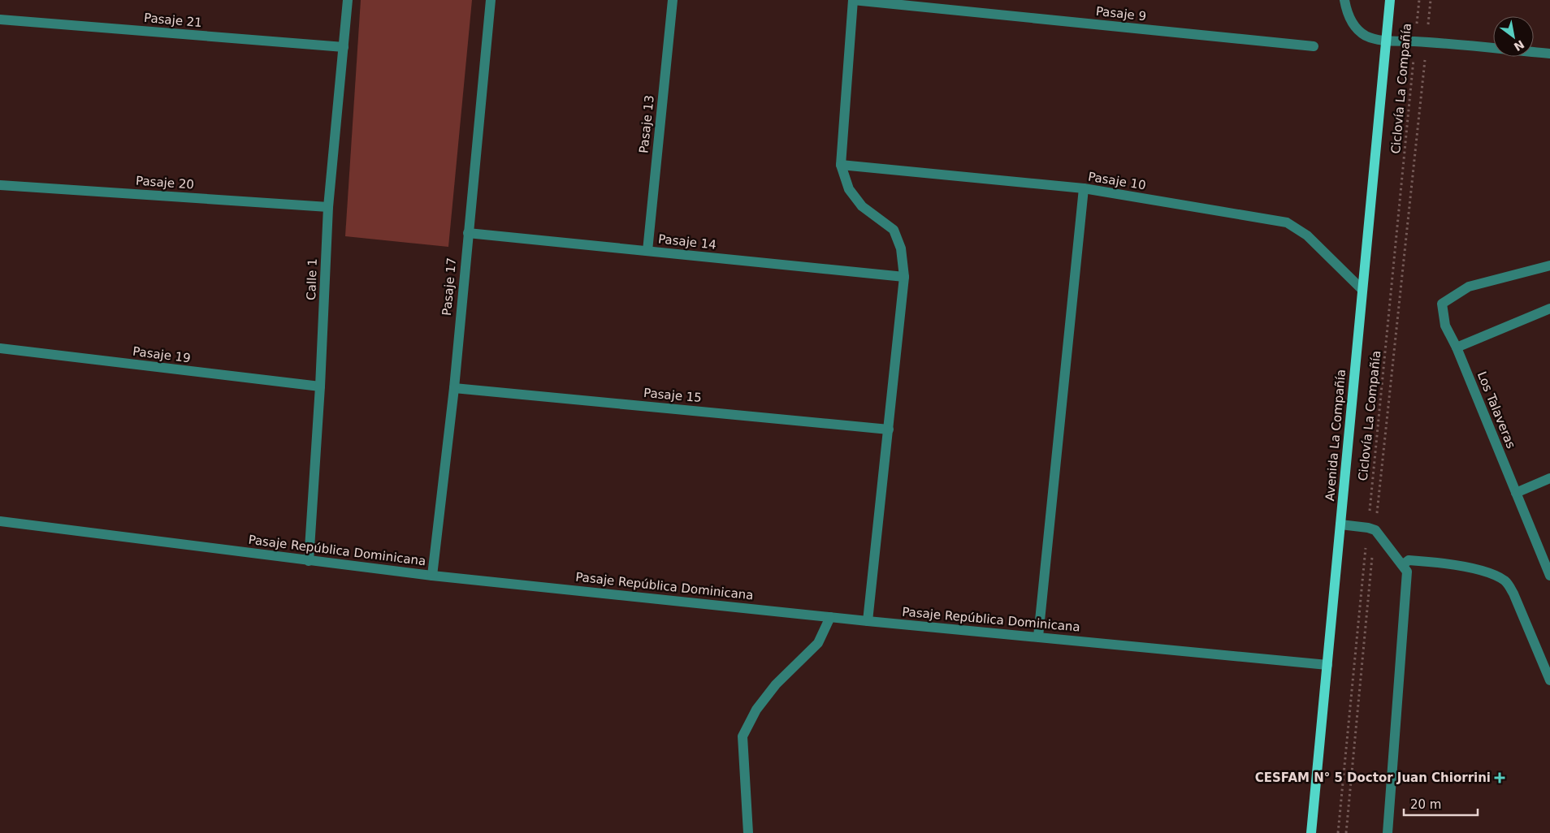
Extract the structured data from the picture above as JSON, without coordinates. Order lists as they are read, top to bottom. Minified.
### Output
{"streets":{"main road":["Avenida La Compañía"],"street":["Pasaje 9","Pasaje 21","Pasaje 13","Pasaje 10","Pasaje 20","Pasaje 14","Calle 1","Pasaje 17","Pasaje 19","Pasaje 15","Los Talaveras","Pasaje República Dominicana"],"path":["Ciclovía La Compañía"]},"crossings":[["Pasaje 21","Calle 1"],["Pasaje 13","Pasaje 14"],["Pasaje 10","Avenida La Compañía"],["Pasaje 20","Calle 1"],["Pasaje 14","Pasaje 17"],["Calle 1","Pasaje 19"],["Calle 1","Pasaje República Dominicana"],["Pasaje 17","Pasaje 15"],["Pasaje 17","Pasaje República Dominicana"],["Avenida La Compañía","Pasaje República Dominicana"]],"places":{"health":["CESFAM N° 5 Doctor Juan Chiorrini"]},"scale_bar":"20 m","north":"bottom right"}
